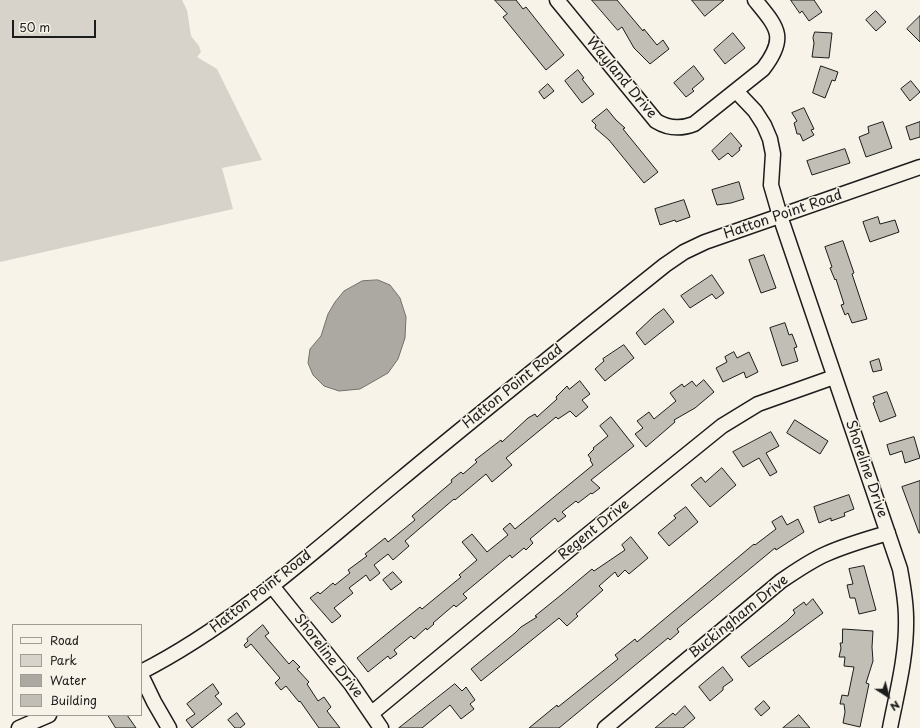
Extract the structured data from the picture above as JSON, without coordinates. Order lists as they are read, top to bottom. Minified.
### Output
{"streets":{"street":["Wayland Drive","Hatton Point Road","Shoreline Drive","Regent Drive","Buckingham Drive"]},"crossings":[["Hatton Point Road","Shoreline Drive"],["Shoreline Drive","Regent Drive"],["Shoreline Drive","Buckingham Drive"]],"legend":["Road","Park","Water","Building"],"scale_bar":"50 m","north":"bottom right"}
